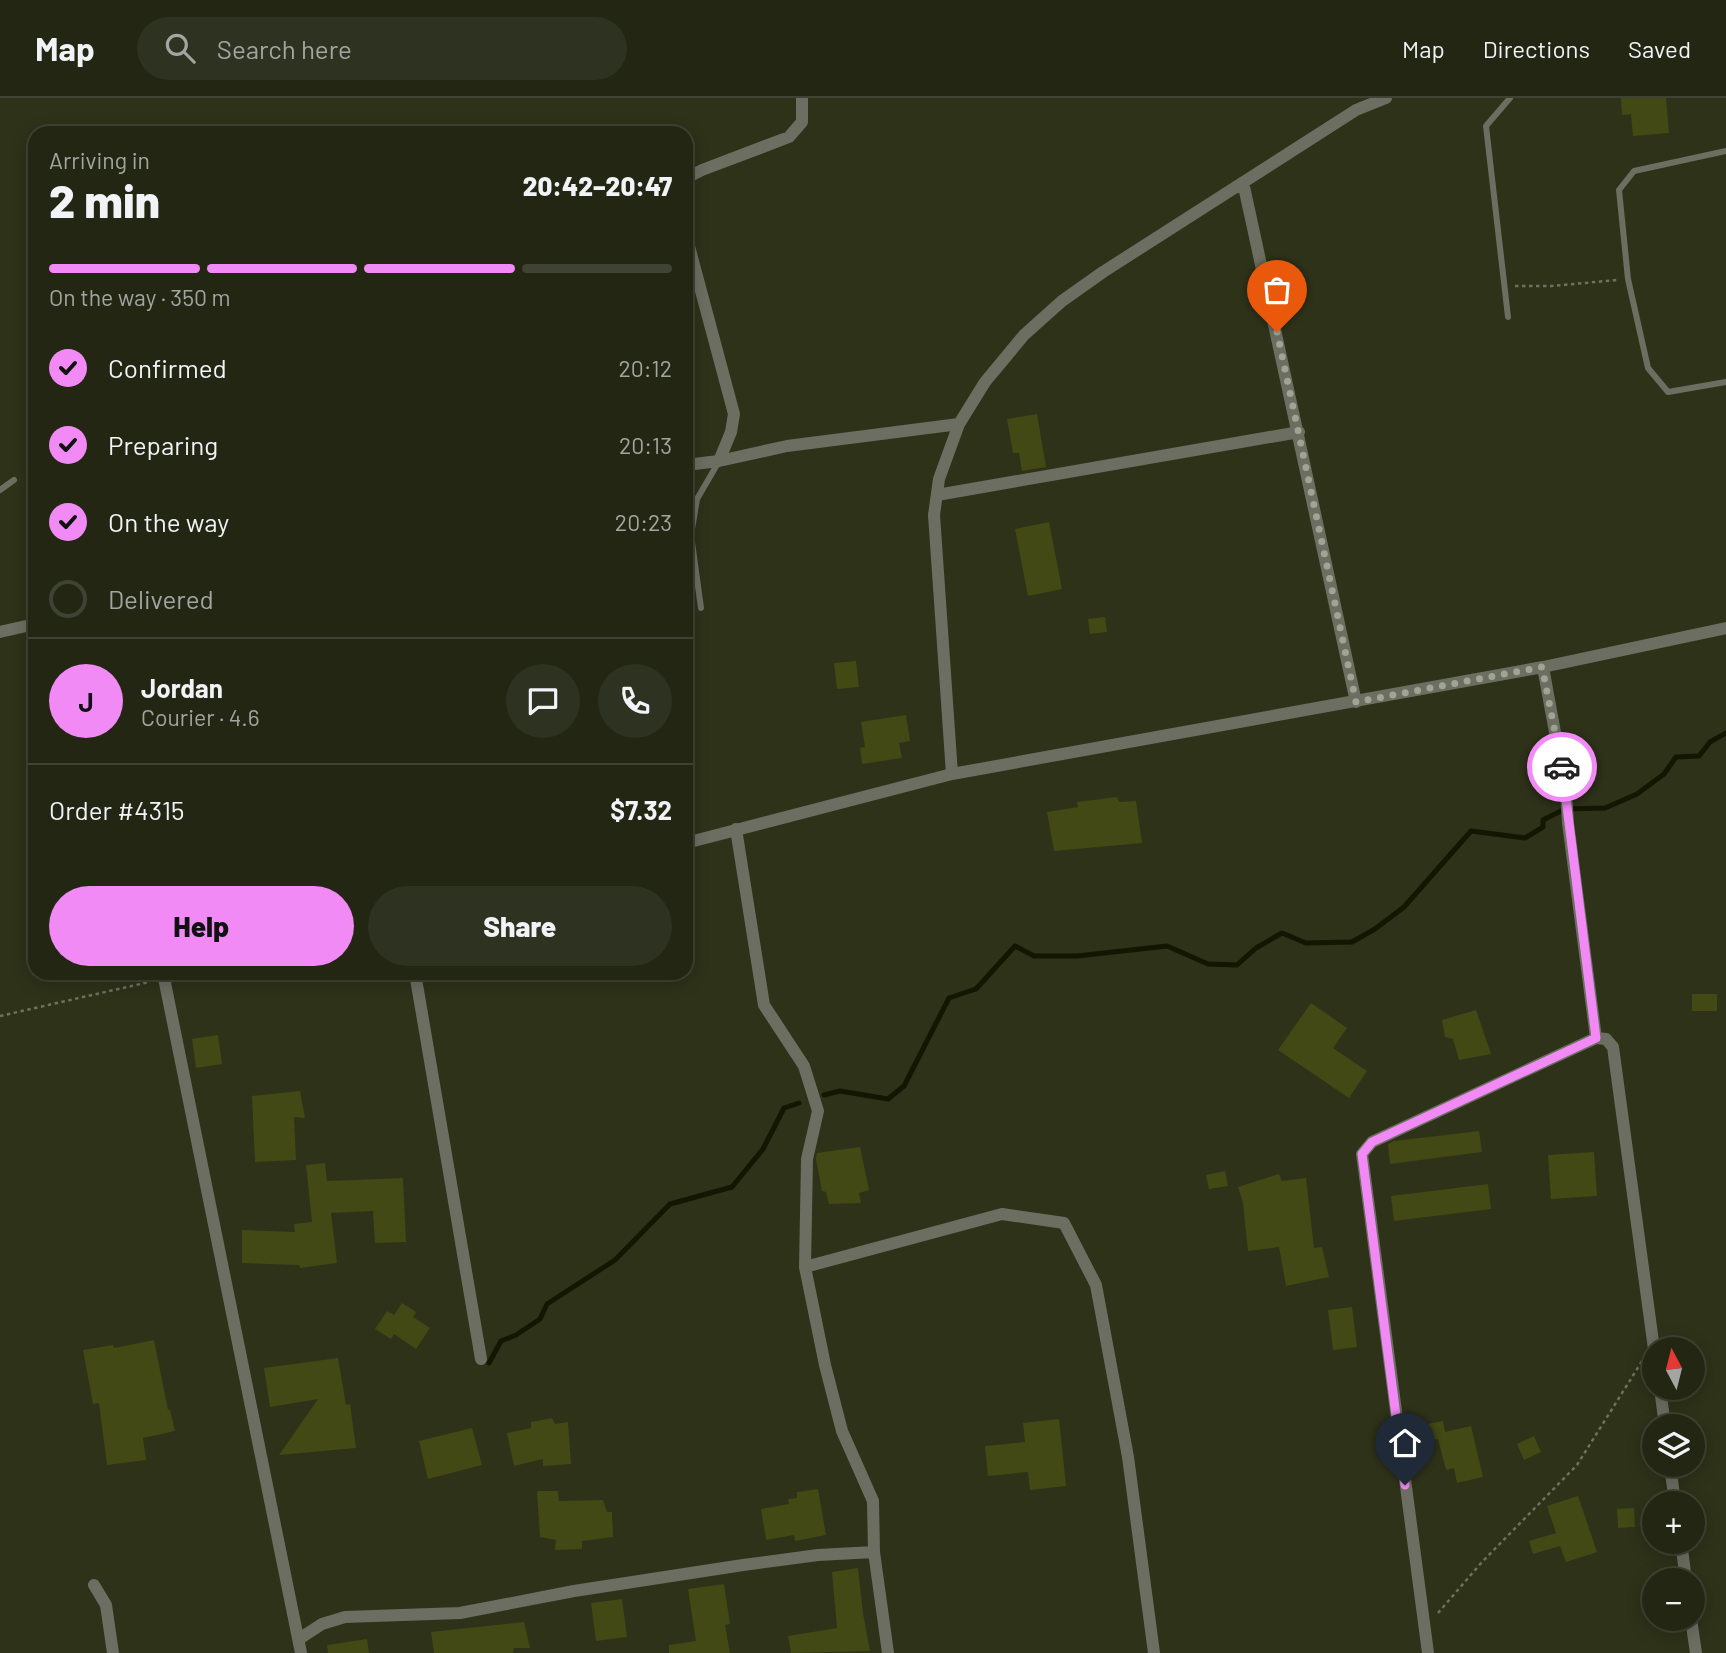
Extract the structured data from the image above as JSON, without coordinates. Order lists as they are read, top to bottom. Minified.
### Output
{"north":"top","page":{"header":"Map","search":"Search here","nav":["Map","Directions","Saved"],"heading":["2 min","Arriving in","20:42–20:47"],"panel":["Jordan","Courier · 4.6","Order #4315","$7.32"],"bar":"On the way · 350 m","list":[["Confirmed","20:12"],["Preparing","20:13"],["On the way","20:23"],"Delivered"],"round":"J","buttons":["Help","Share"],"map_buttons":["+","−"]}}
